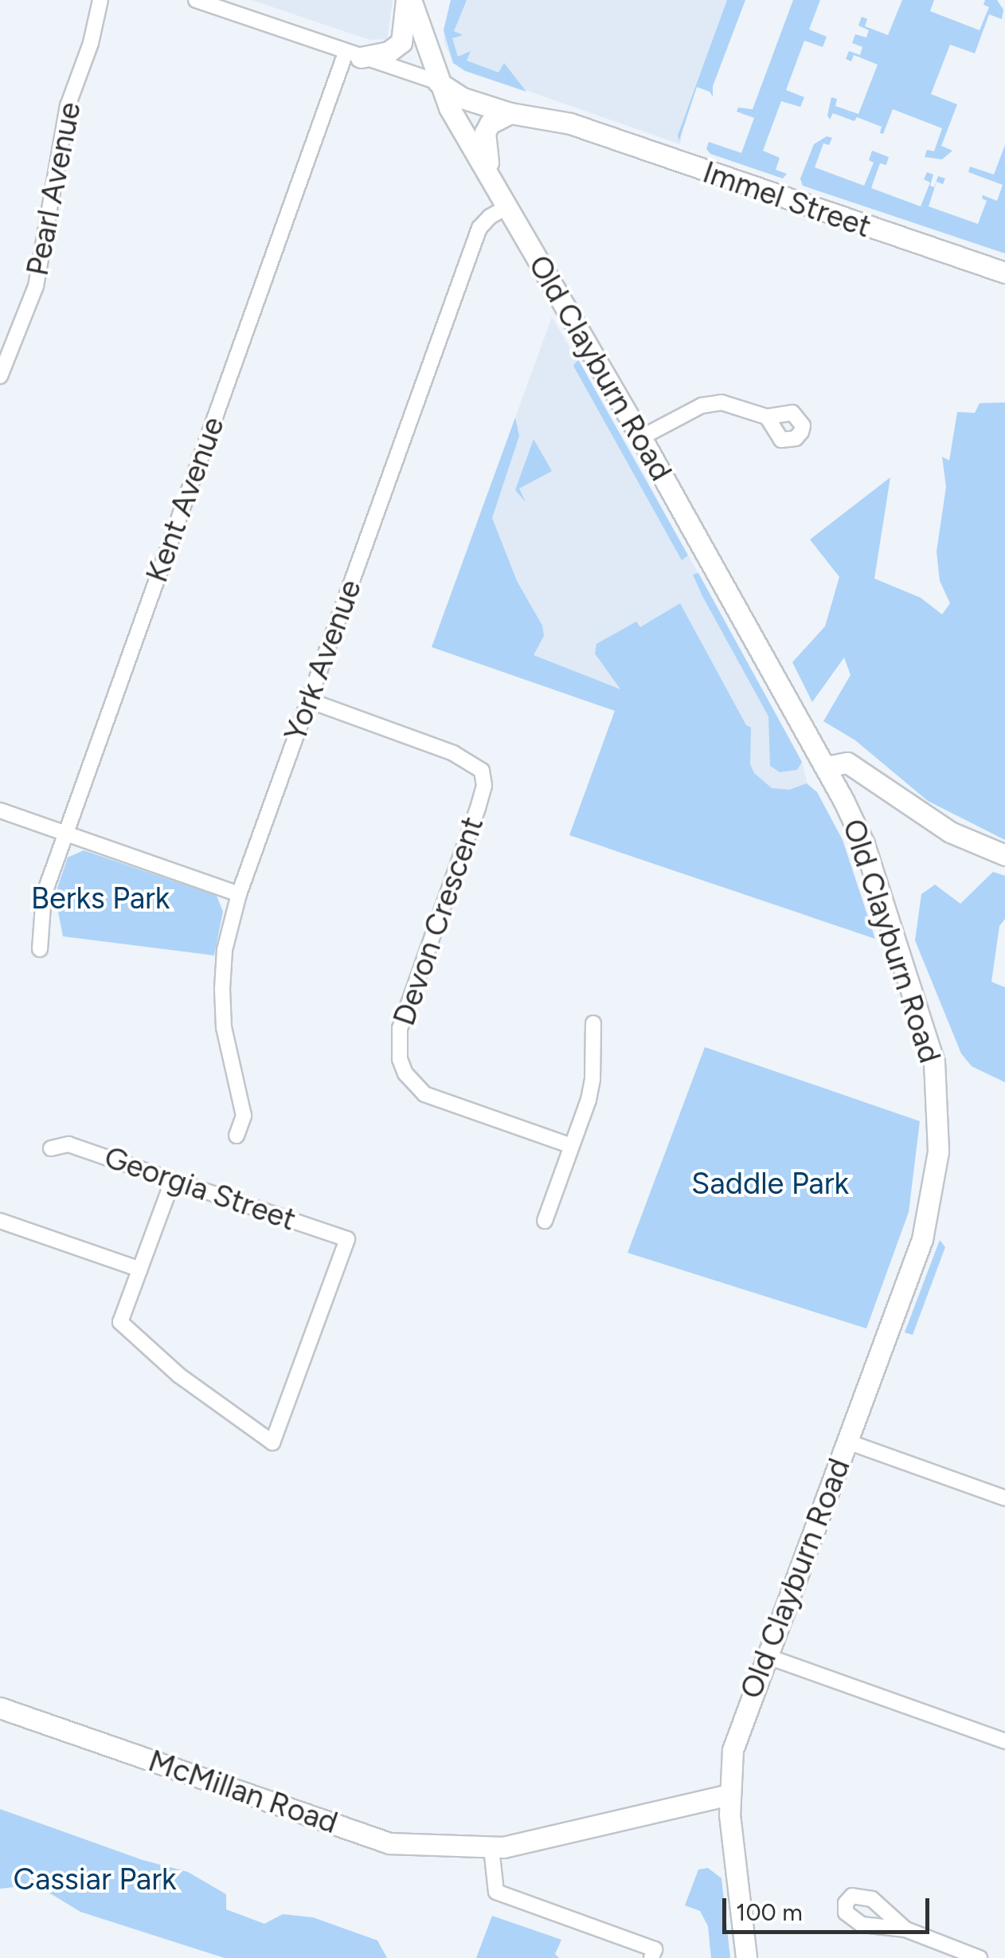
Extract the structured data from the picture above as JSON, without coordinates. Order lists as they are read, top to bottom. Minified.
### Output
{"streets":{"main road":["Immel Street","Old Clayburn Road","McMillan Road"],"street":["Pearl Avenue","Kent Avenue","York Avenue","Devon Crescent","Georgia Street"]},"crossings":[["Immel Street","Old Clayburn Road"],["Immel Street","Kent Avenue"],["Old Clayburn Road","York Avenue"],["Old Clayburn Road","McMillan Road"],["York Avenue","Devon Crescent"]],"parks":["Berks Park","Saddle Park","Cassiar Park"],"scale_bar":"100 m"}
